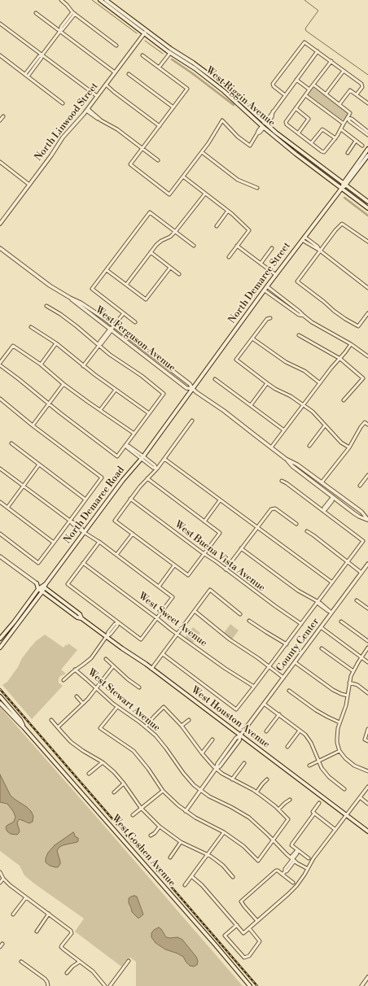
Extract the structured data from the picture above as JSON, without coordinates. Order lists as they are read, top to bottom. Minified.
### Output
{"streets":{"main road":["West Riggin Avenue","North Demaree Street","North Demaree Road","West Houston Avenue","West Goshen Avenue"],"street":["North Linwood Street","West Ferguson Avenue","West Buena Vista Avenue","West Sweet Avenue","County Center","West Stewart Avenue"]},"crossings":[["West Riggin Avenue","North Linwood Street"],["West Riggin Avenue","North Demaree Street"],["North Demaree Street","West Ferguson Avenue"],["North Demaree Street","North Demaree Road"],["West Ferguson Avenue","North Demaree Road"],["North Demaree Road","West Houston Avenue"],["County Center","West Stewart Avenue"],["County Center","West Houston Avenue"]]}
